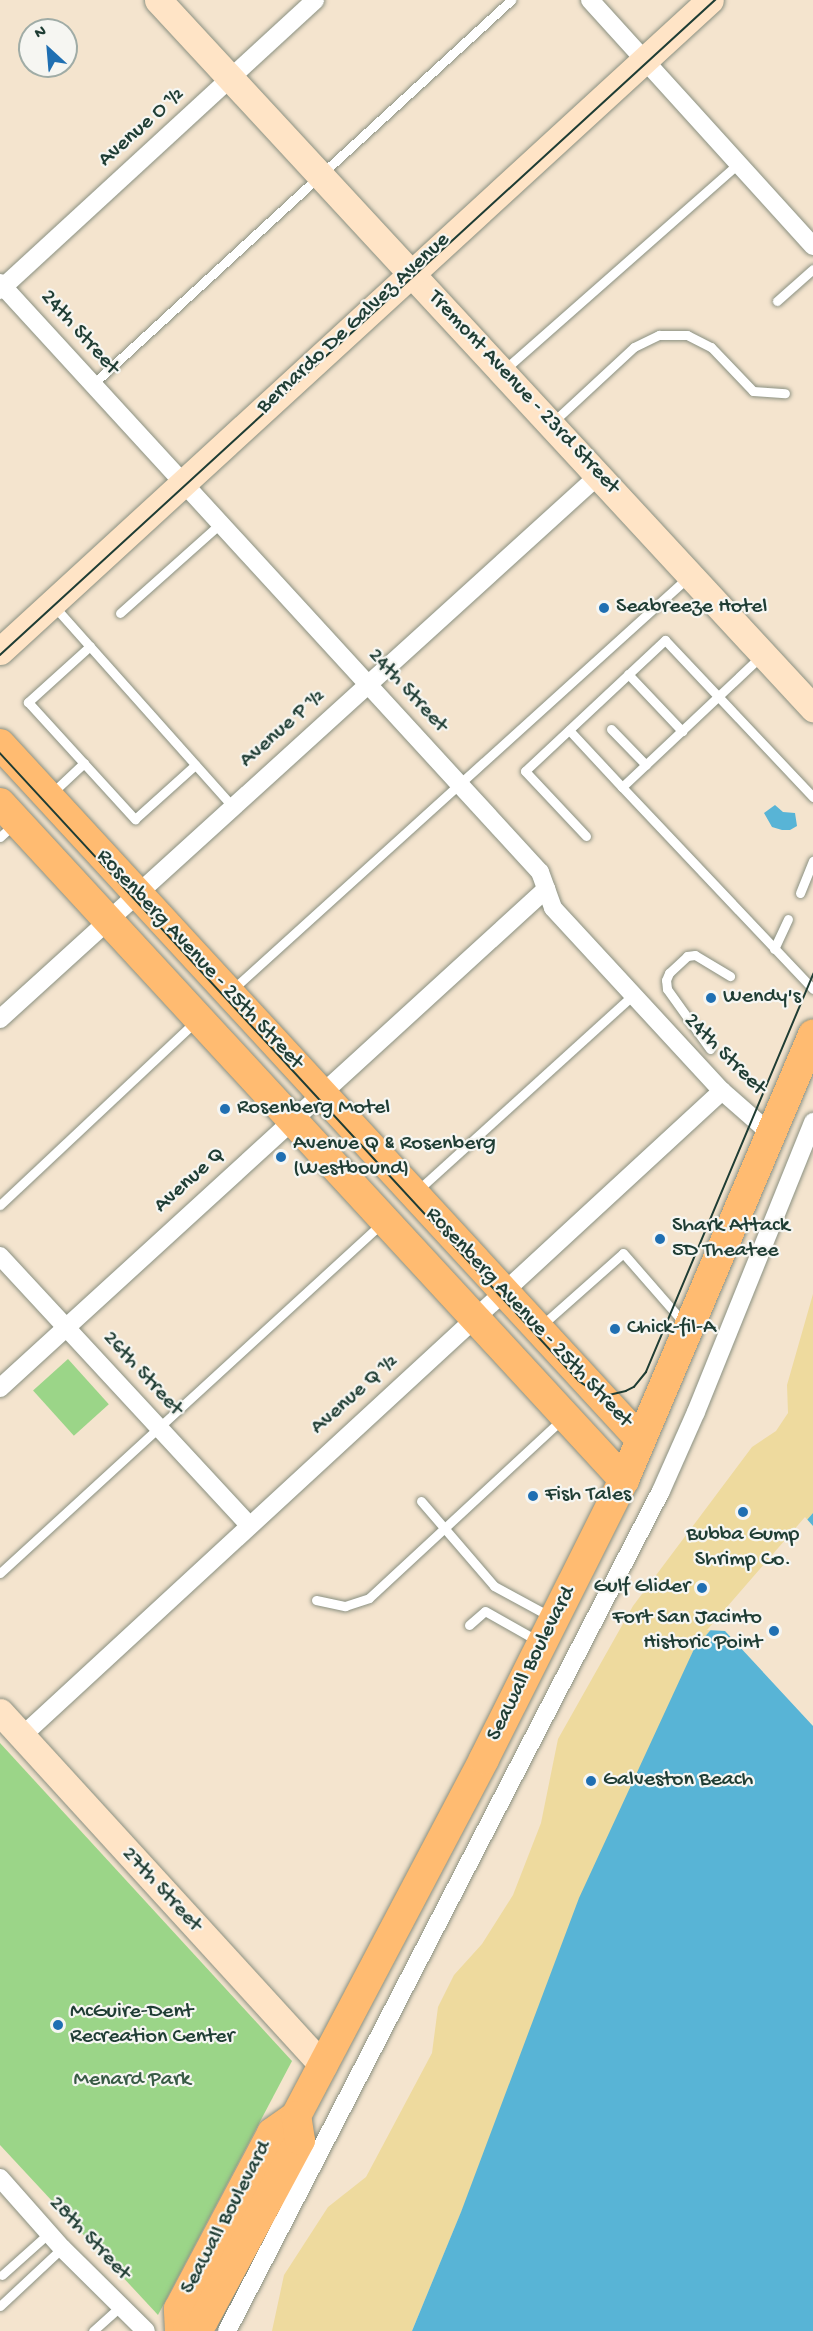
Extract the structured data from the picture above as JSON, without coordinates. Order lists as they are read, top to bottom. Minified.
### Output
{"streets":{"main road":["Rosenberg Avenue - 25th Street","Seawall Boulevard"],"street":["Avenue O ½","Bernardo De Galvez Avenue","24th Street","Tremont Avenue - 23rd Street","Avenue P ½","Avenue Q","26th Street","Avenue Q ½","27th Street","28th Street"]},"crossings":[["Avenue O ½","24th Street"],["Avenue O ½","Tremont Avenue - 23rd Street"],["Bernardo De Galvez Avenue","24th Street"],["Bernardo De Galvez Avenue","Tremont Avenue - 23rd Street"],["24th Street","Avenue P ½"],["24th Street","Avenue Q"],["24th Street","Avenue Q ½"],["24th Street","Seawall Boulevard"],["Tremont Avenue - 23rd Street","Avenue P ½"],["Avenue P ½","Rosenberg Avenue - 25th Street"],["Rosenberg Avenue - 25th Street","Avenue Q"],["Rosenberg Avenue - 25th Street","Avenue Q ½"],["Rosenberg Avenue - 25th Street","Seawall Boulevard"],["Avenue Q","26th Street"],["26th Street","Avenue Q ½"],["Avenue Q ½","27th Street"],["Seawall Boulevard","27th Street"]],"parks":["Menard Park"],"places":["Seabreeze Hotel","Wendy's","Rosenberg Motel","Avenue Q & Rosenberg (Westbound)","Shark Attack 5D Theatee","Chick-fil-A","Fish Tales","Bubba Gump Shrimp Co.","Gulf Glider","Fort San Jacinto Historic Point","Galveston Beach","McGuire-Dent Recreation Center"],"north":"top left"}
